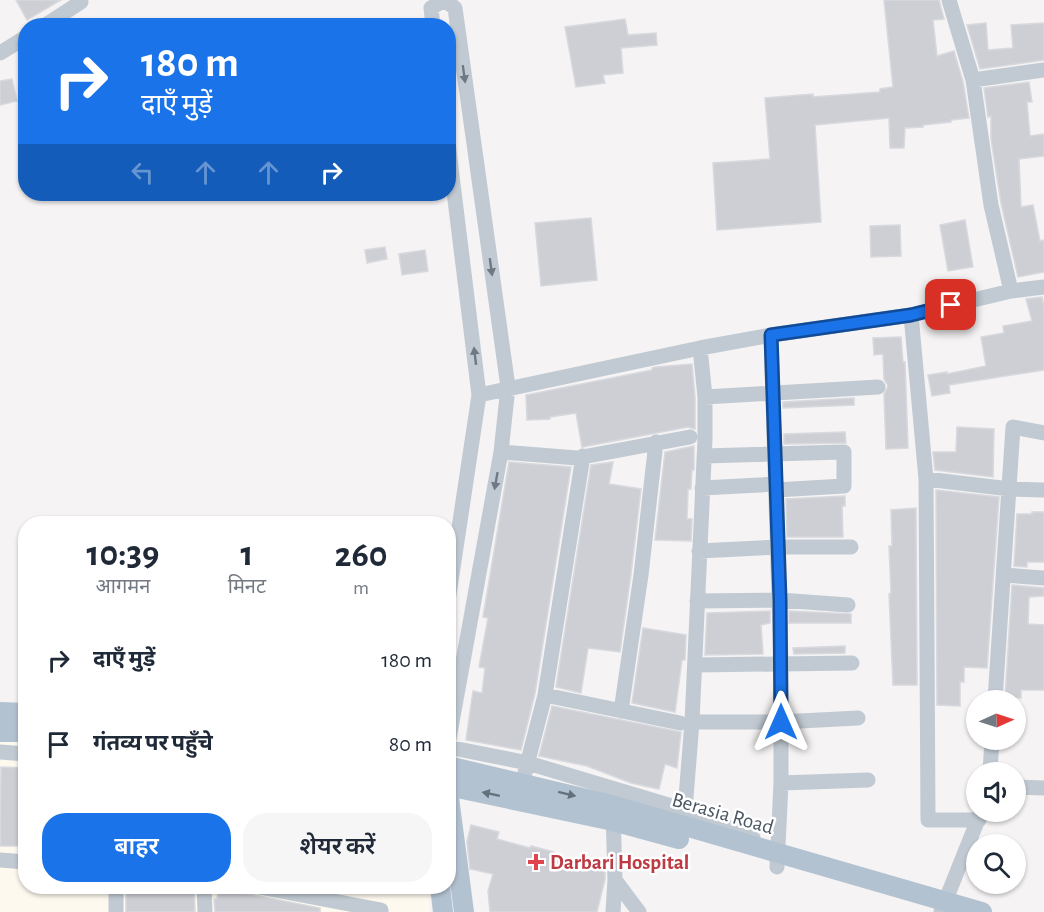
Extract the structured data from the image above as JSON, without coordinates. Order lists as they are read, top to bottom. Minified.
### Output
{"streets":{"main road":["Berasia Road"]},"places":{"health":["Darbari Hospital"]},"north":"right","page":{"turn":["180 m","दाएँ मुड़ें"],"eta":["10:39","आगमन","1","मिनट","260","m"],"list":[{"name":"दाएँ मुड़ें","value":"180 m"},{"name":"गंतव्य पर पहुँचे","value":"80 m"}],"buttons":["बाहर","शेयर करें"]}}
